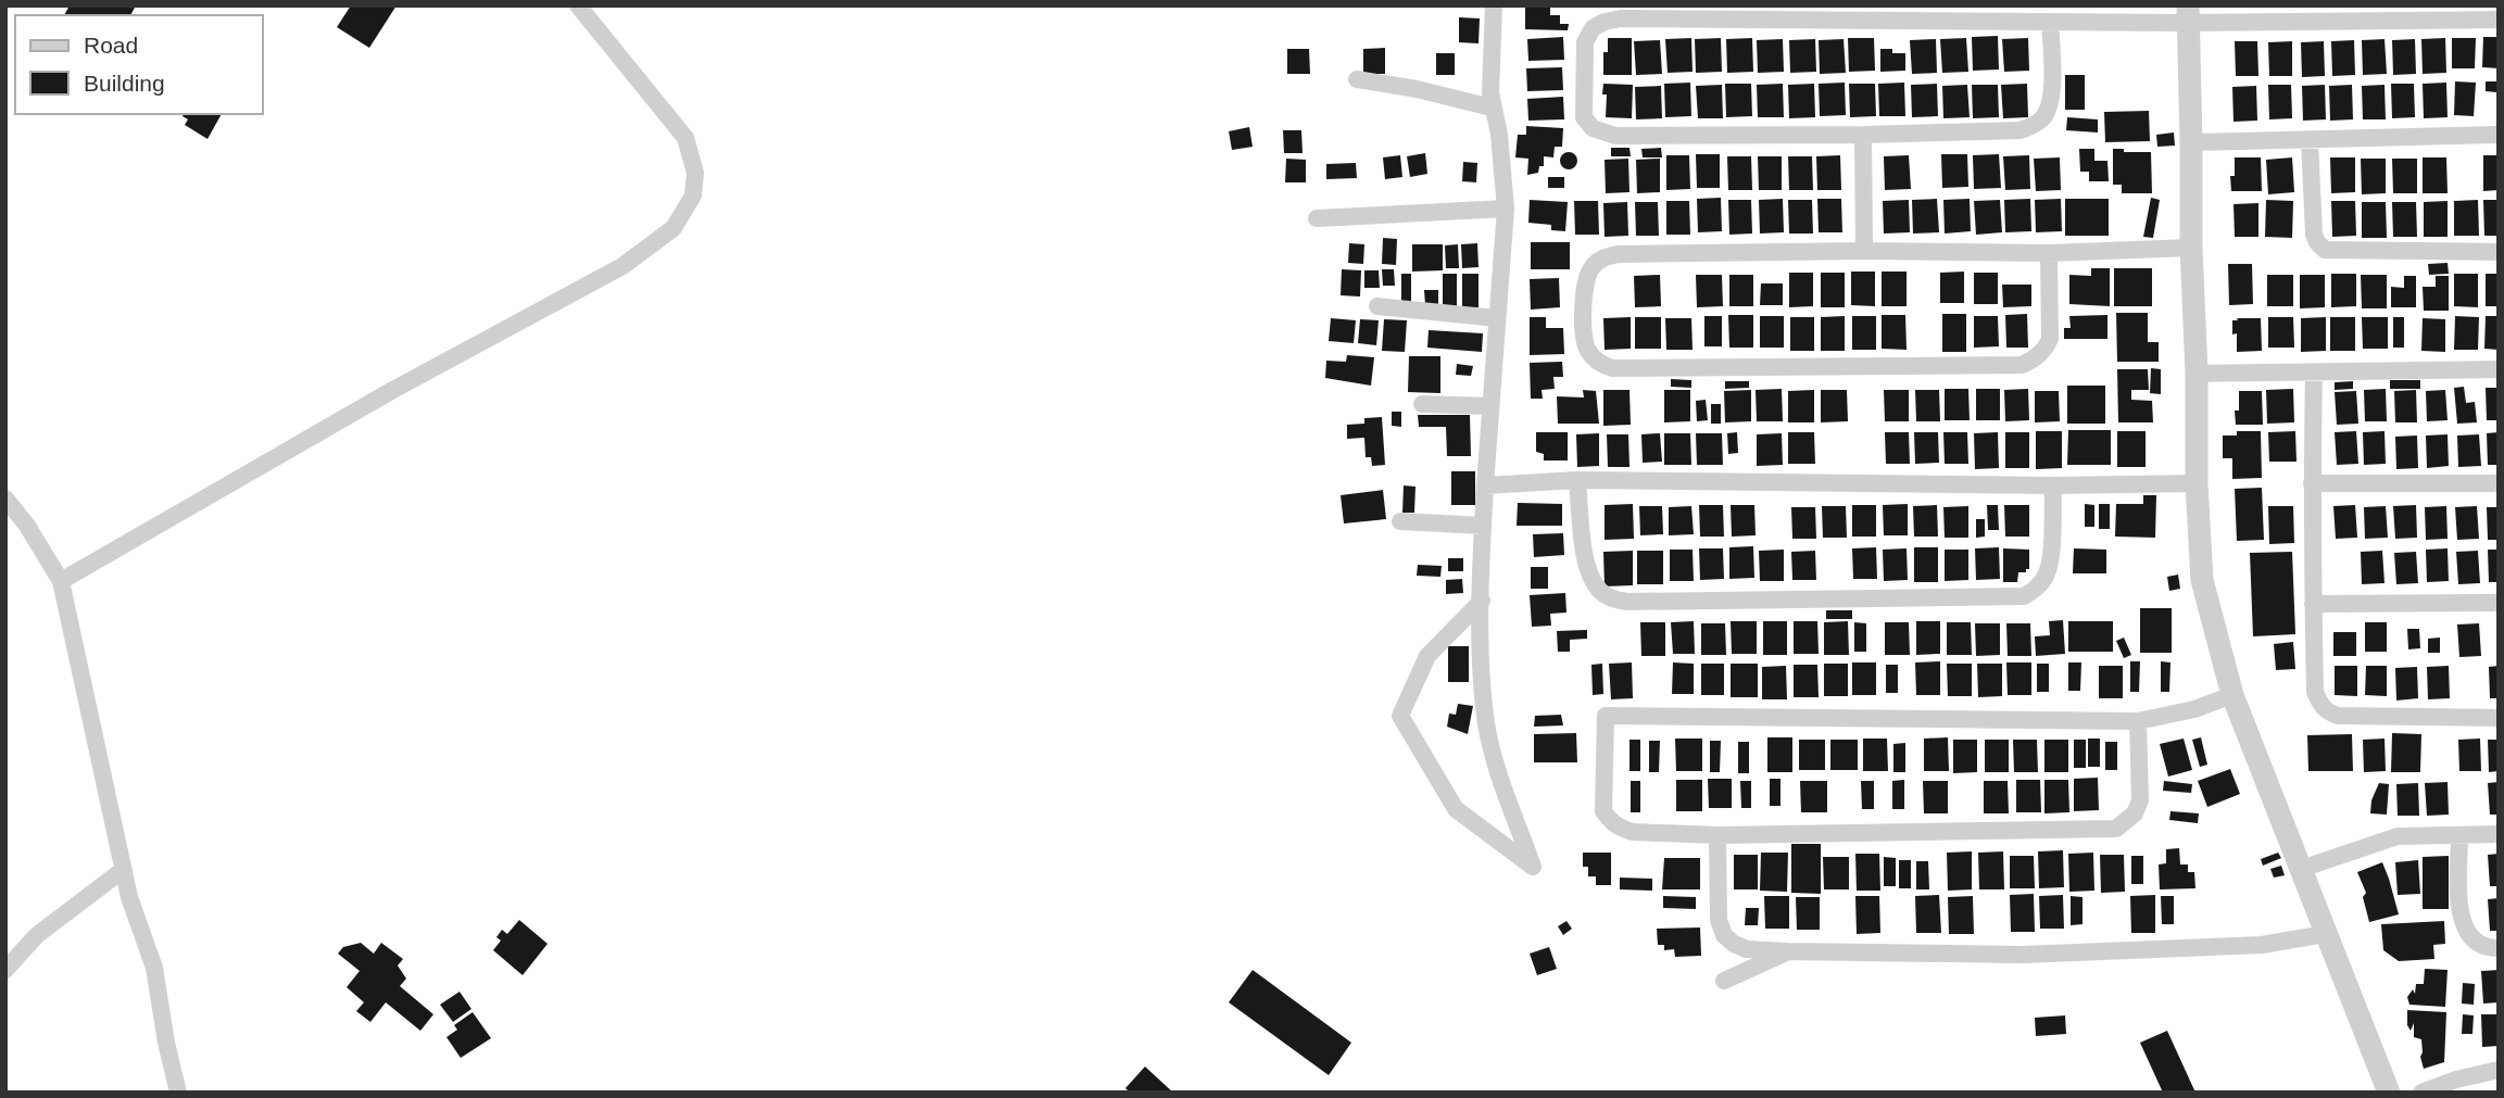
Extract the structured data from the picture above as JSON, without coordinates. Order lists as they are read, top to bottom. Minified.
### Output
{"legend":["Road","Building"]}
